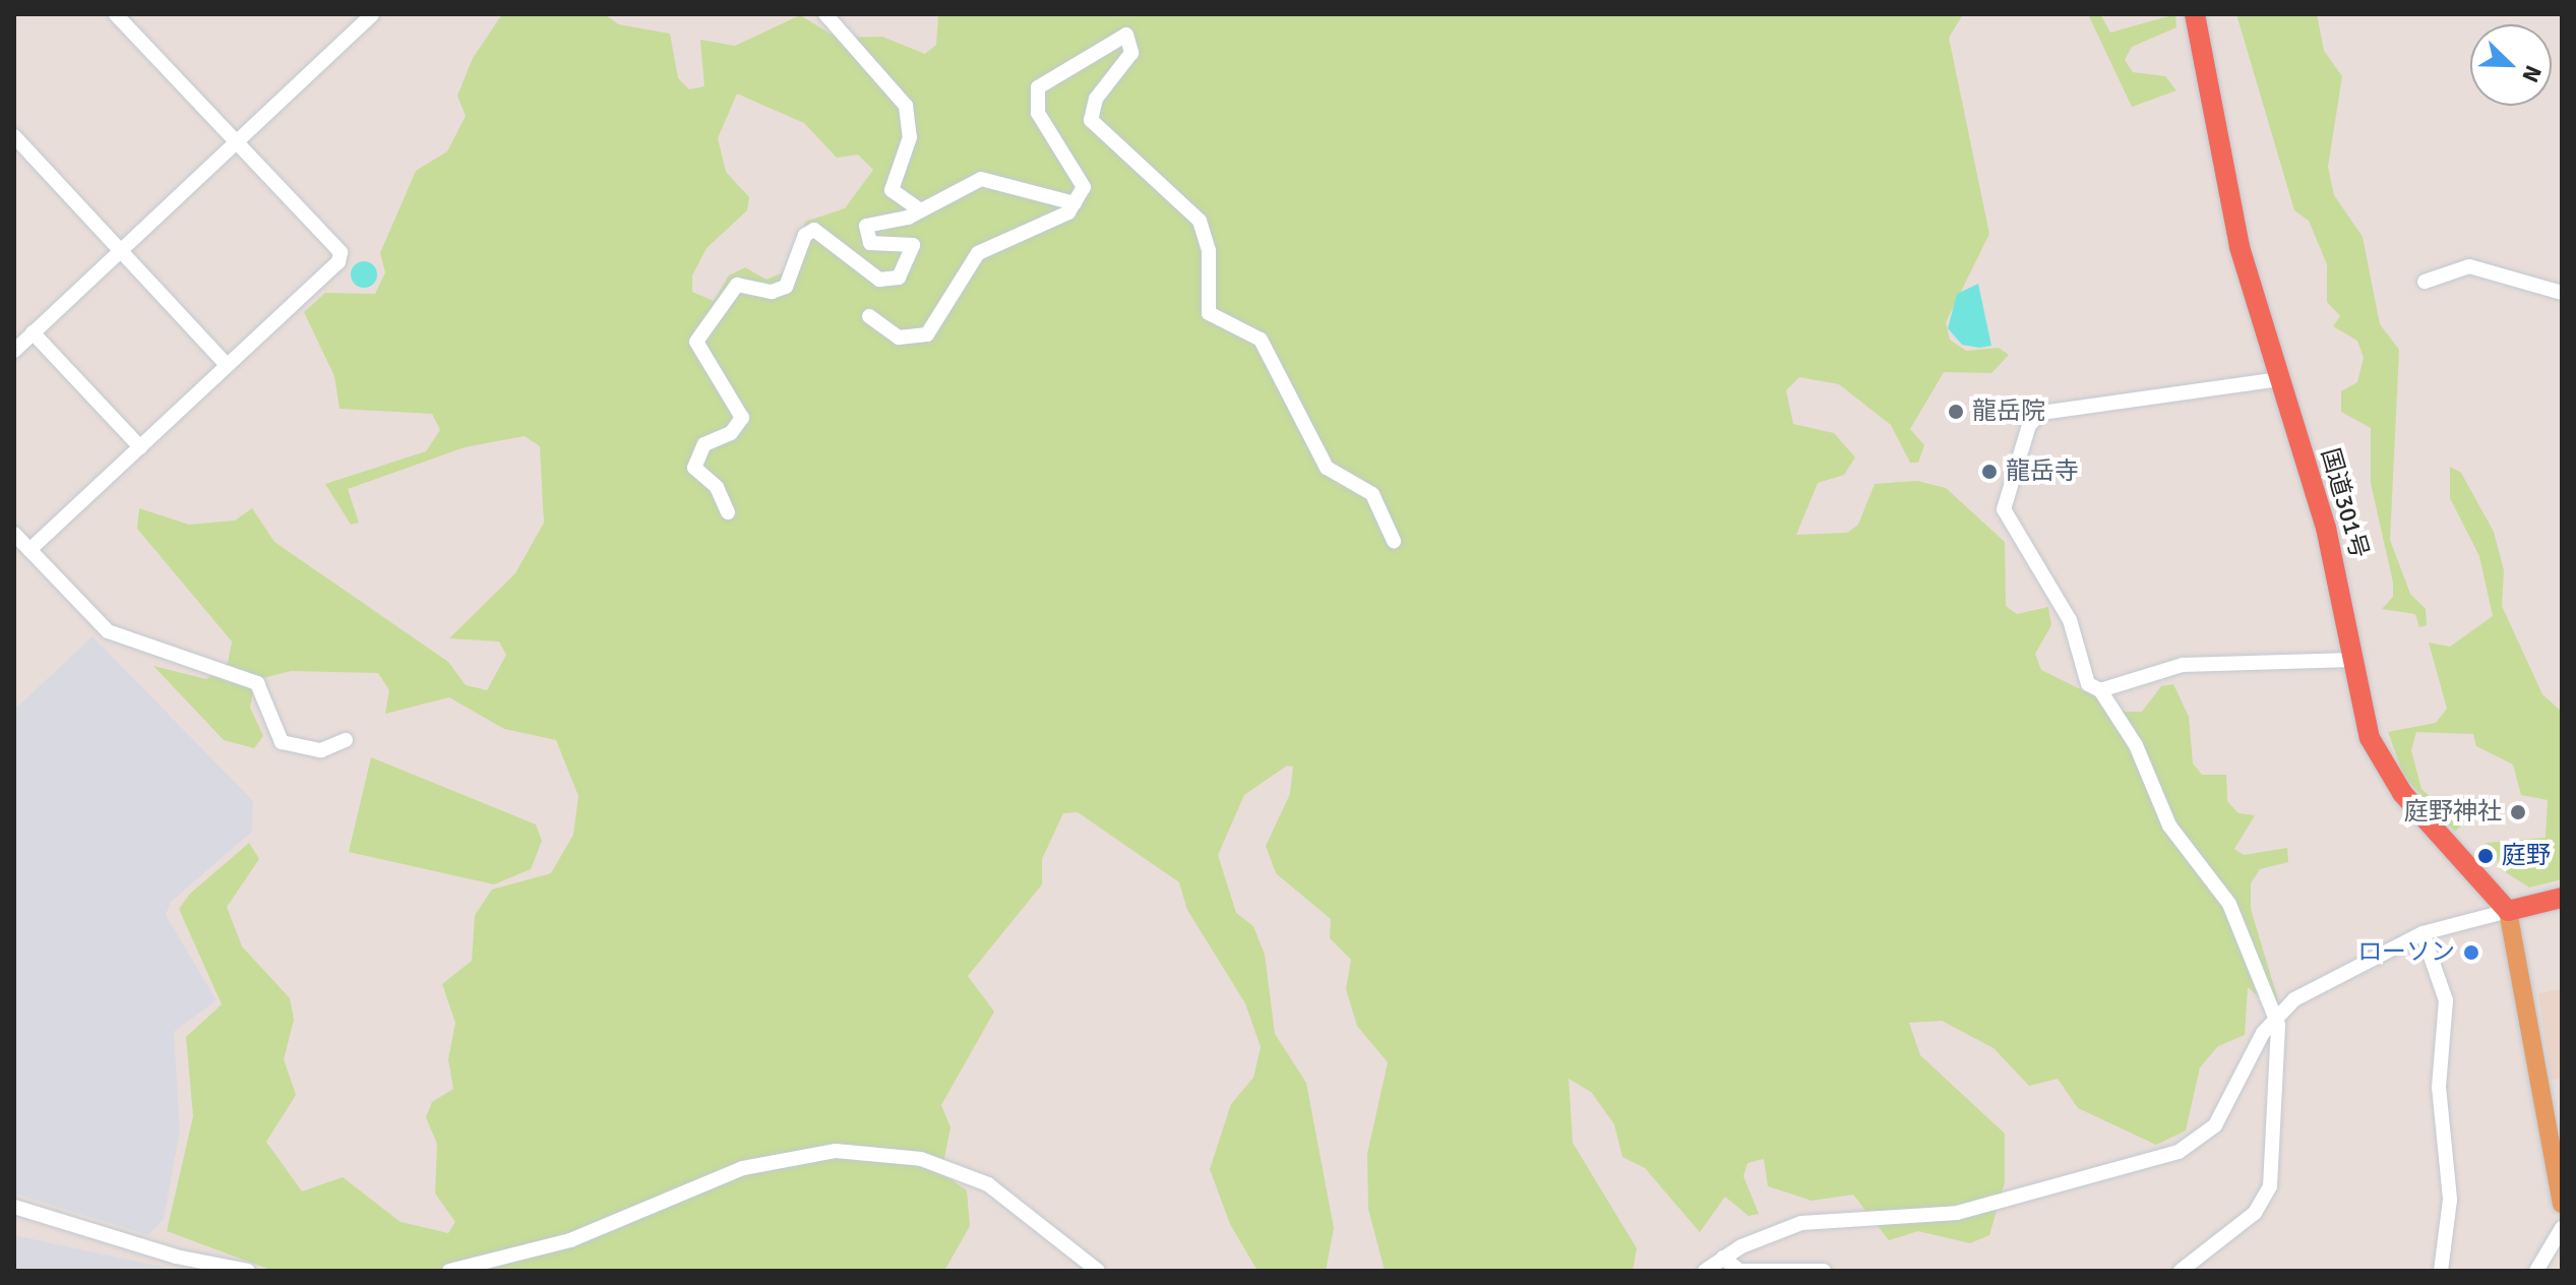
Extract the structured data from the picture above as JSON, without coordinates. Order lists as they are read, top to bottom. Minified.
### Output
{"streets":{"highway":["国道301号"]},"places":["龍岳院","龍岳寺","庭野神社","庭野","ローソン"],"north":"bottom right"}
